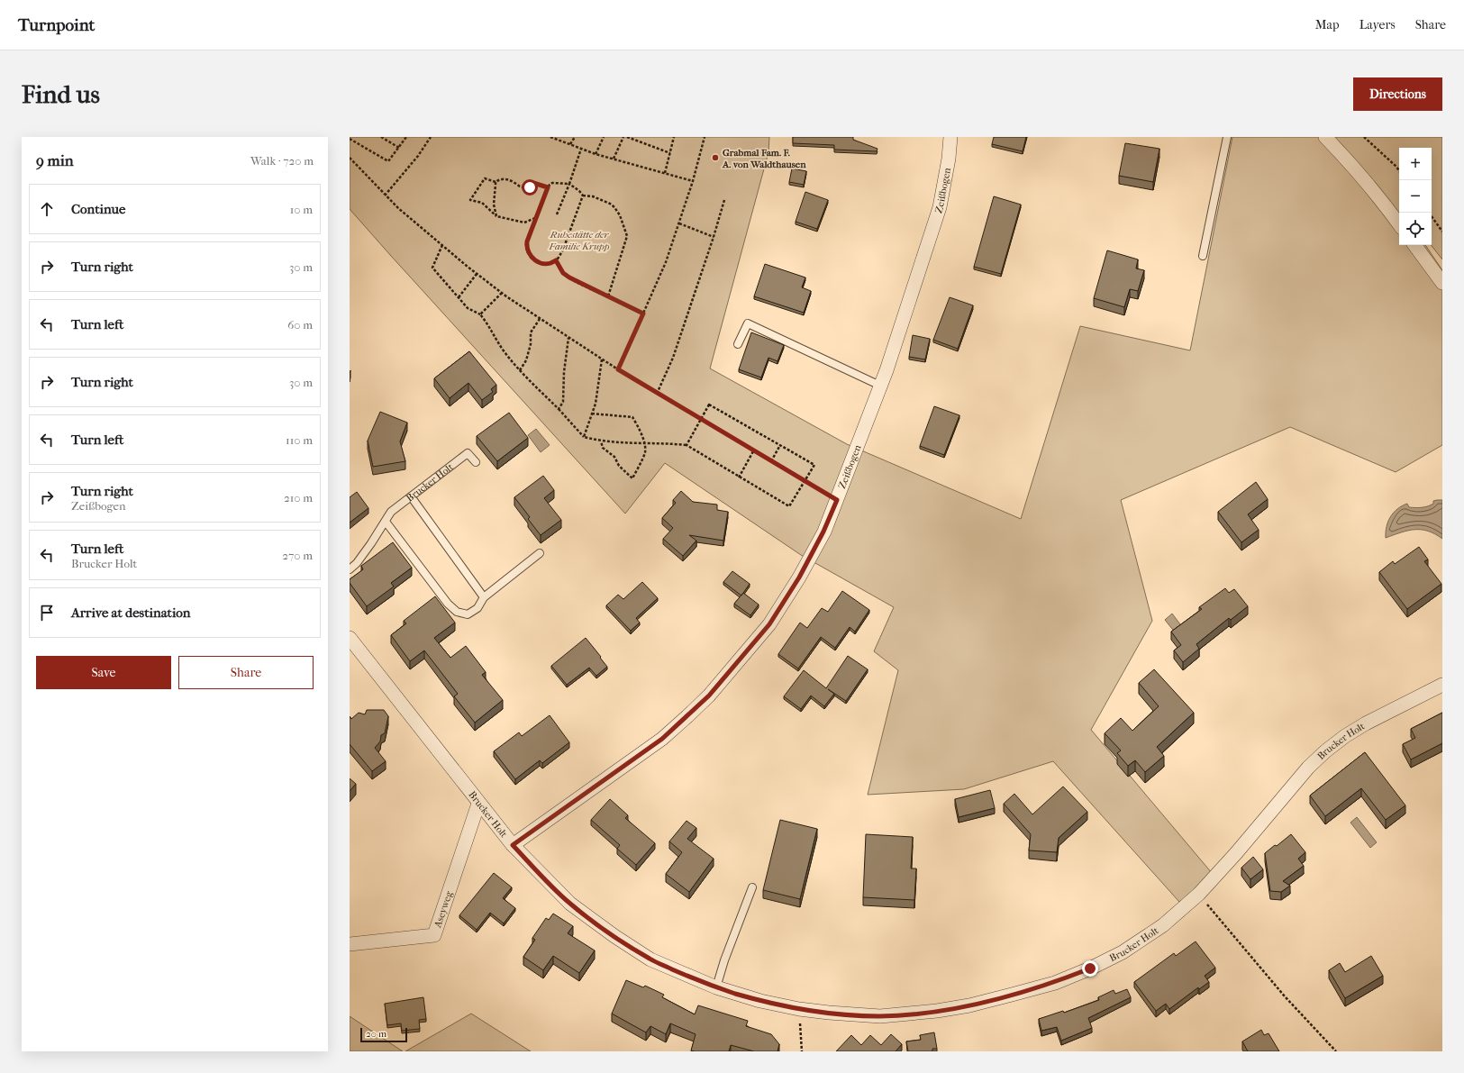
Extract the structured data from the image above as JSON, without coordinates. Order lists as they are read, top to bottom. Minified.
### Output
{"streets":{"street":["Zeißbogen","Brucker Holt","Aseyweg"]},"crossings":[["Zeißbogen","Brucker Holt"],["Brucker Holt","Aseyweg"]],"parks":["Ruhestätte der Familie Krupp"],"places":["Grabmal Fam. F. A. von Waldthausen"],"scale_bar":"20 m","page":{"header":"Turnpoint","nav":["Map","Layers","Share"],"buttons":["Directions",["Save","Share"]],"title":"Find us","heading":["9 min","Walk · 720 m"],"map_buttons":["+","−"],"list":[["Continue","10 m"],["Turn right","30 m"],["Turn left","60 m"],["Turn right","30 m"],["Turn left","110 m"],["Turn right","Zeißbogen","210 m"],["Turn left","Brucker Holt","270 m"],"Arrive at destination"],"scale":"20 m"}}
